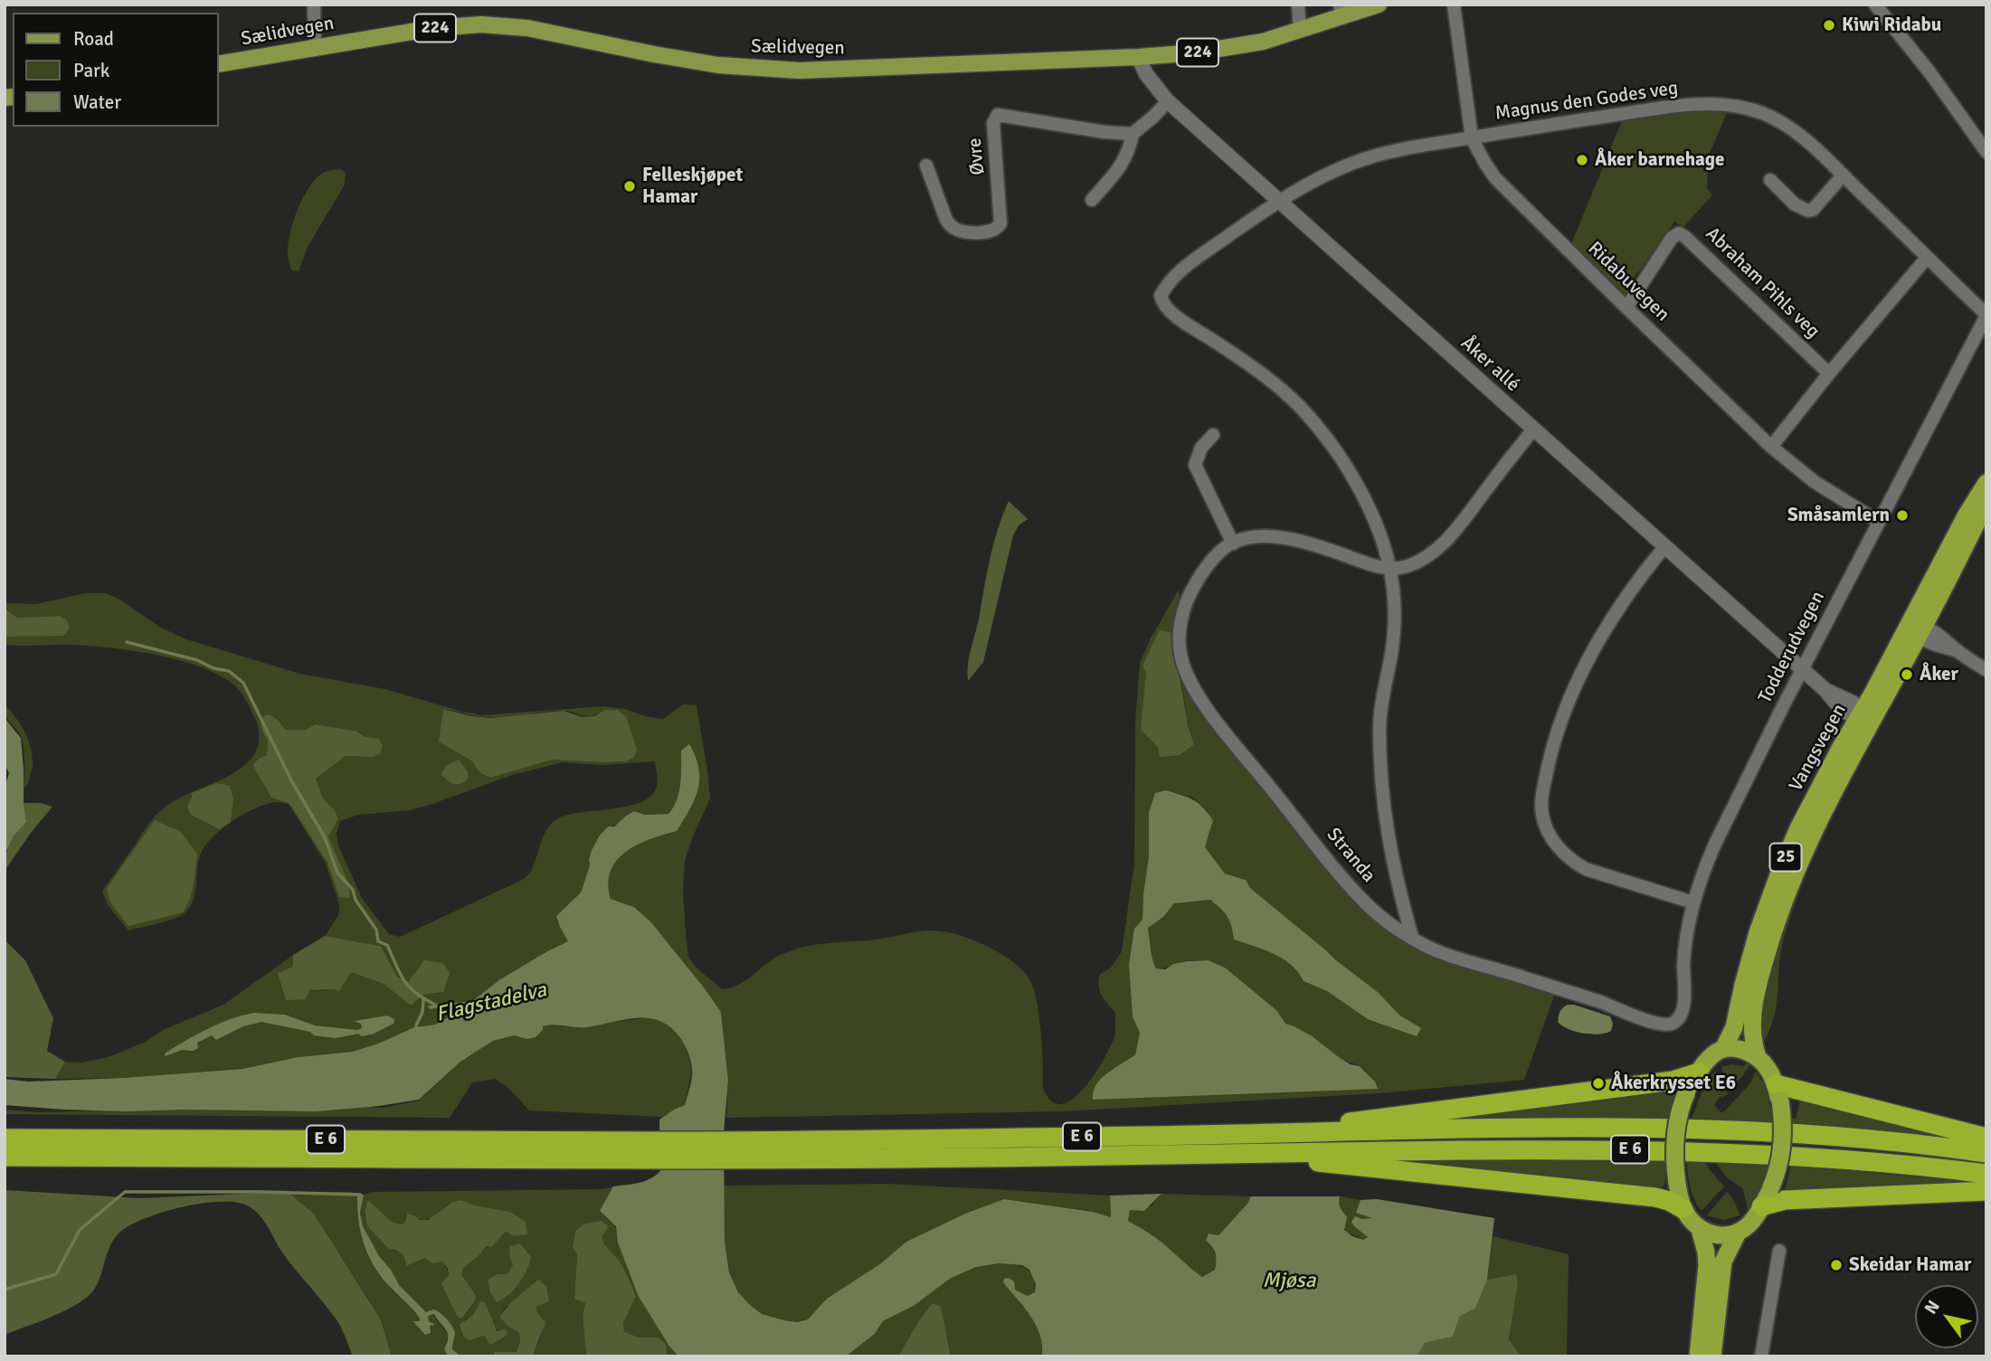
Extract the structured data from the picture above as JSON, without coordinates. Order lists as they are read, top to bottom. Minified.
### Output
{"streets":{"highway":["Vangsvegen","25","E 6"],"main road":["224","Sælidvegen"],"street":["Magnus den Godes veg","Øvre","Ridabuvegen","Abraham Pihls veg","Åker allé","Todderudvegen","Stranda"]},"crossings":[["Sælidvegen","Åker allé"],["Magnus den Godes veg","Ridabuvegen"],["Magnus den Godes veg","Åker allé"],["Magnus den Godes veg","Todderudvegen"],["Ridabuvegen","Abraham Pihls veg"],["Ridabuvegen","Todderudvegen"],["Åker allé","Todderudvegen"],["Åker allé","Vangsvegen"],["Todderudvegen","Stranda"],["Vangsvegen","25"],["Vangsvegen","E 6"],["25","E 6"]],"water":["Flagstadelva","Mjøsa"],"places":["Kiwi Ridabu","Åker barnehage","Felleskjøpet Hamar","Småsamlern","Åker","Åkerkrysset E6","Skeidar Hamar"],"legend":["Road","Park","Water"],"north":"top left"}
